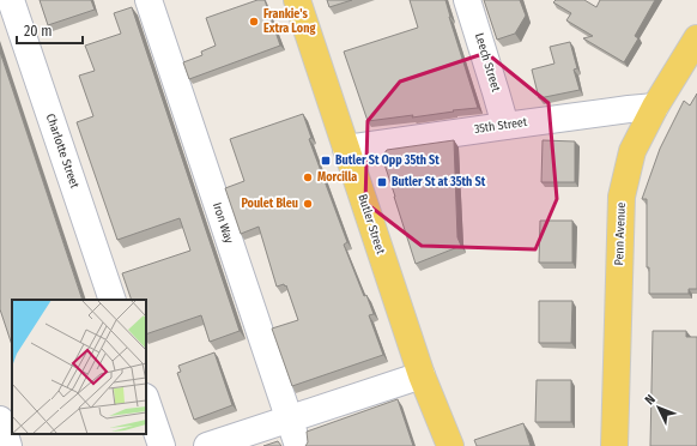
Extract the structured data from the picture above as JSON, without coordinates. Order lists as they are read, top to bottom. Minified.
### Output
{"streets":{"main road":["Butler Street","Penn Avenue"],"street":["Leech Street","35th Street","Charlotte Street","Iron Way"]},"crossings":[["Leech Street","35th Street"],["35th Street","Butler Street"],["35th Street","Penn Avenue"]],"places":{"other":["Frankie's Extra Long","Morcilla","Poulet Bleu"],"transit":["Butler St Opp 35th St","Butler St at 35th St"]},"scale_bar":"20 m","north":"top left"}
